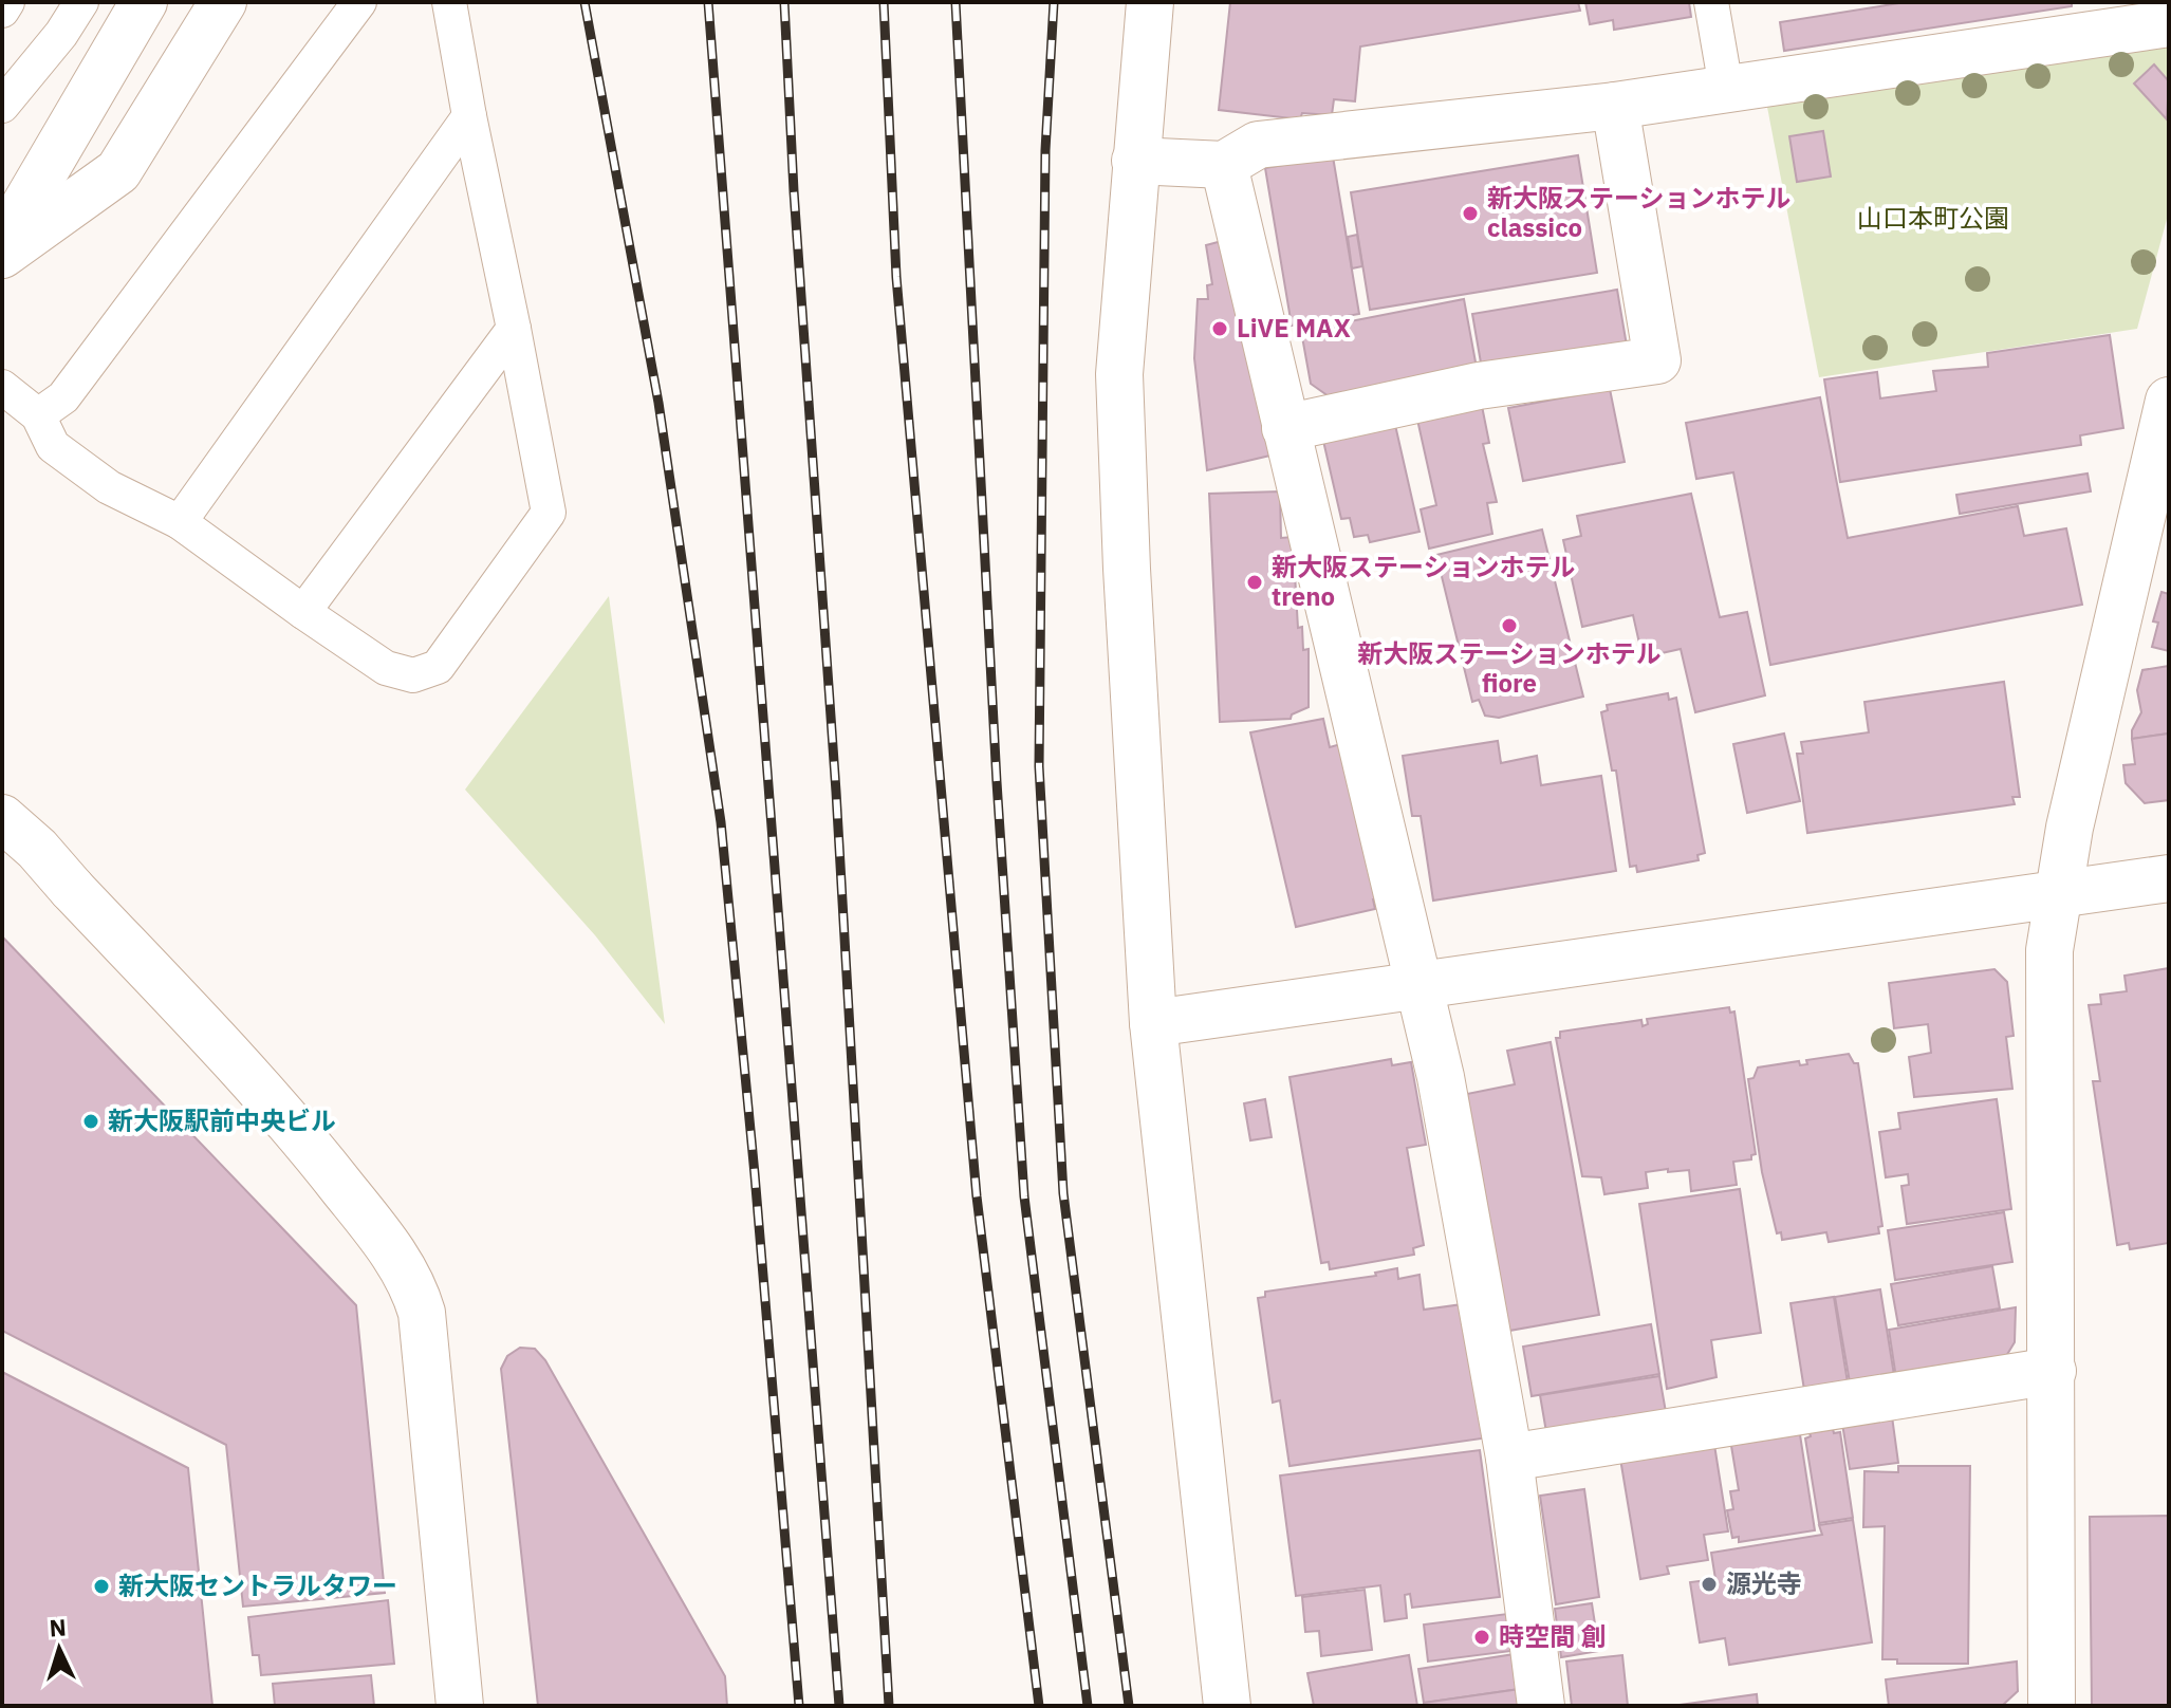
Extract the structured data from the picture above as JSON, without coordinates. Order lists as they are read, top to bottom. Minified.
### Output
{"parks":["山口本町公園"],"places":["新大阪ステーションホテル classico","LiVE MAX","新大阪ステーションホテル treno","新大阪ステーションホテル fiore","新大阪駅前中央ビル","源光寺","新大阪セントラルタワー","時空間 創"],"north":"top"}
